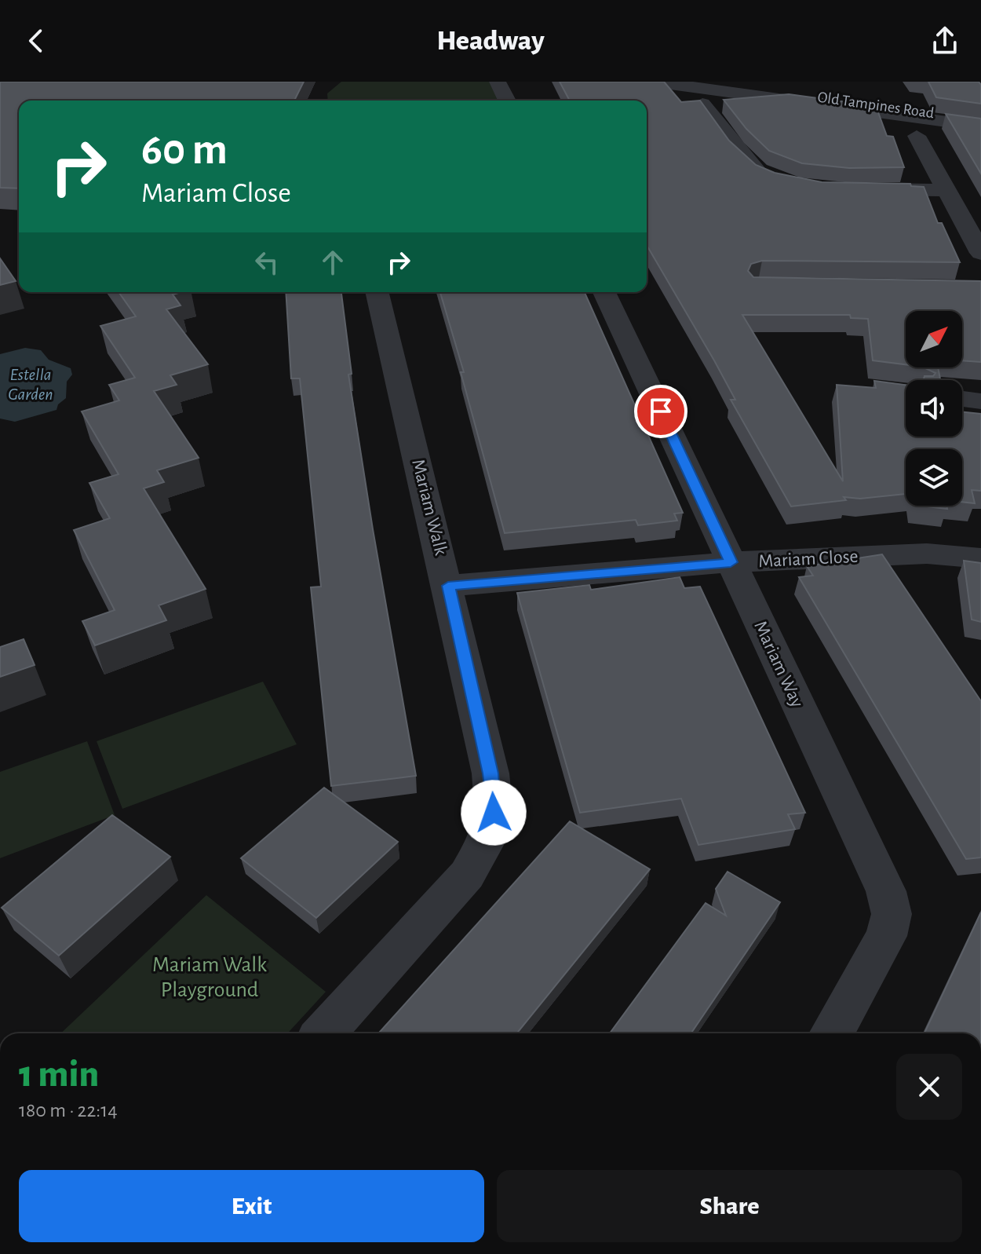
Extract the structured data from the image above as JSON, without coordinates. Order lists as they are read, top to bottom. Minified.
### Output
{"streets":{"street":["Old Tampines Road","Mariam Walk","Mariam Close","Mariam Way"]},"crossings":[["Mariam Walk","Mariam Close"],["Mariam Close","Mariam Way"]],"water":["Estella Garden"],"parks":["Mariam Walk Playground"],"north":"top right","page":{"header":"Headway","turn":["60 m","Mariam Close"],"heading":["1 min","180 m · 22:14"],"buttons":["Exit","Share"]}}
